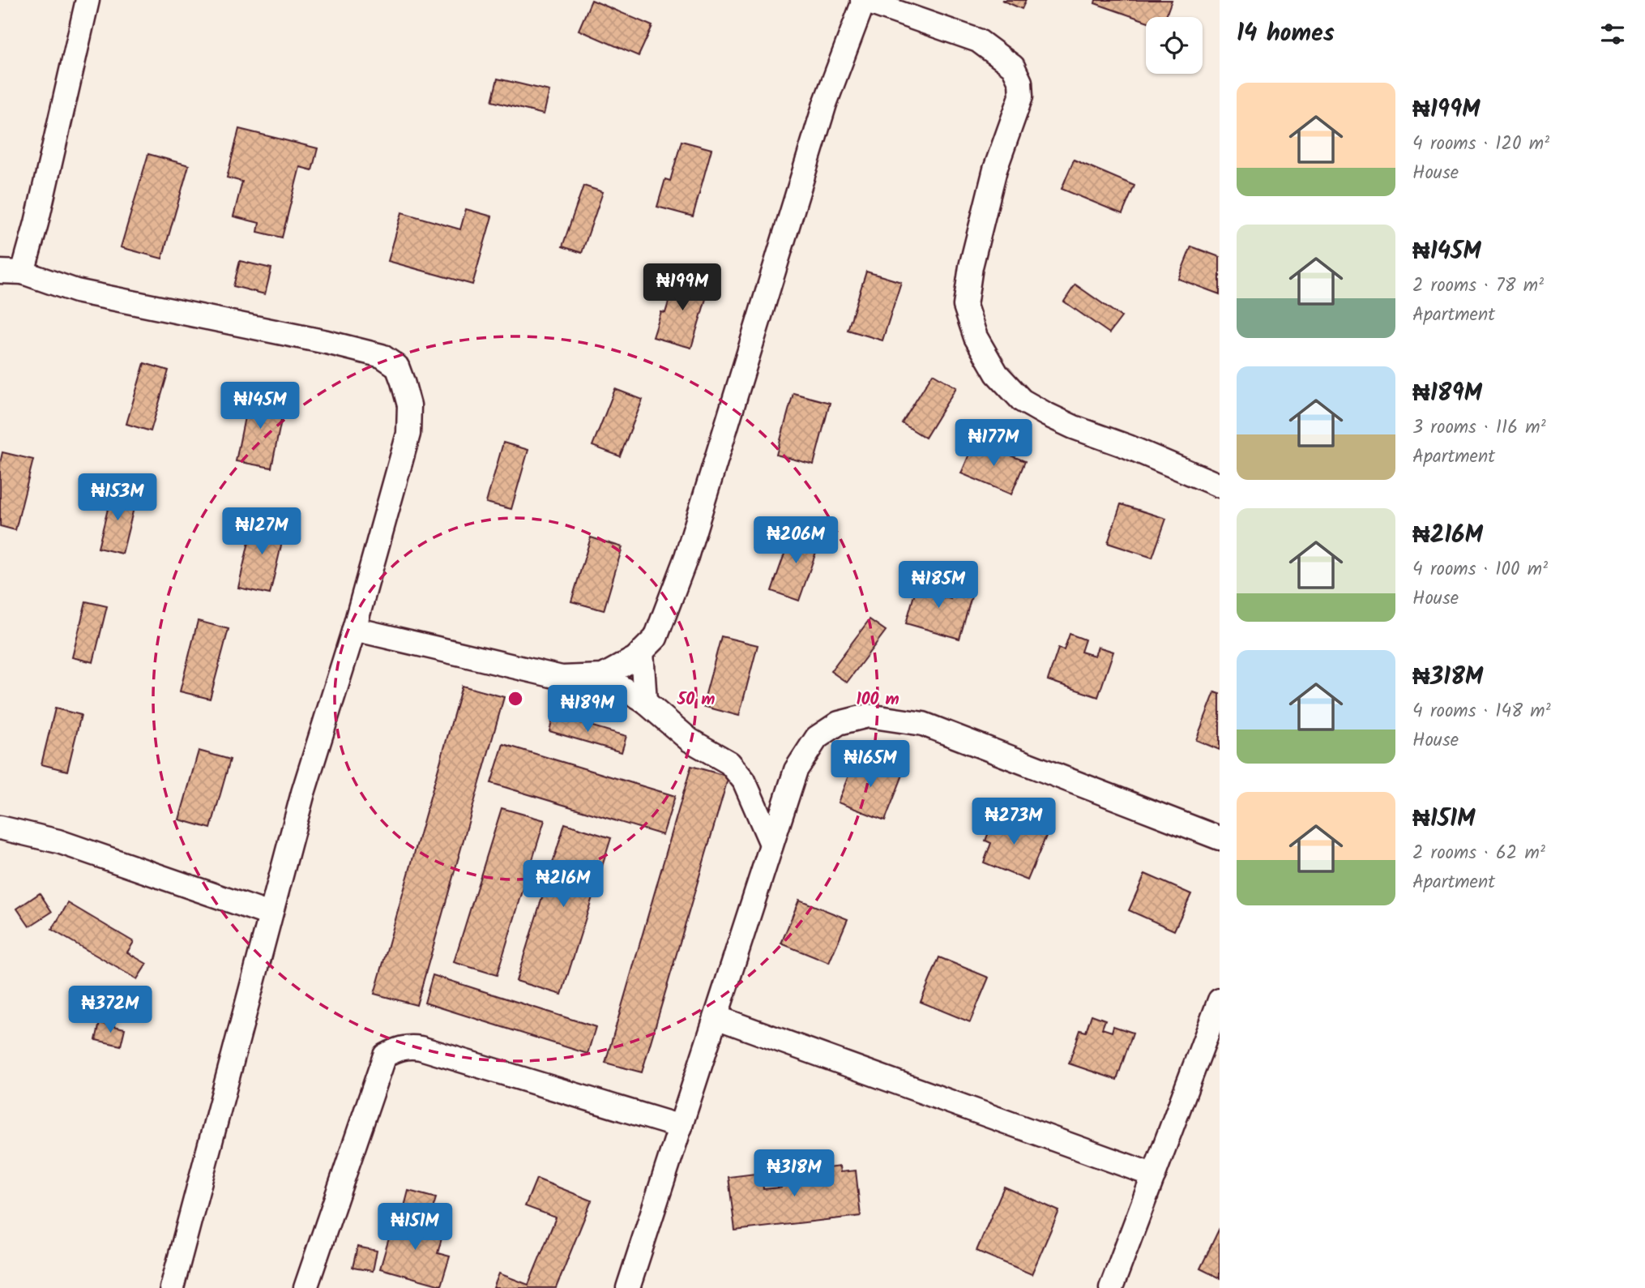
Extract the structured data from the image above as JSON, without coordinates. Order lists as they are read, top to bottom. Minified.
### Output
{"page":{"heading":"14 homes","list":[{"name":"₦199M","note":"4 rooms · 120 m² · House"},{"name":"₦145M","note":"2 rooms · 78 m² · Apartment"},{"name":"₦189M","note":"3 rooms · 116 m² · Apartment"},{"name":"₦216M","note":"4 rooms · 100 m² · House"},{"name":"₦318M","note":"4 rooms · 148 m² · House"},{"name":"₦151M","note":"2 rooms · 62 m² · Apartment"}],"price":["₦199M","₦145M","₦177M","₦153M","₦127M","₦206M","₦185M","₦189M","₦165M","₦273M","₦216M","₦372M","₦318M","₦151M"]},"rings":["50 m","100 m"]}
